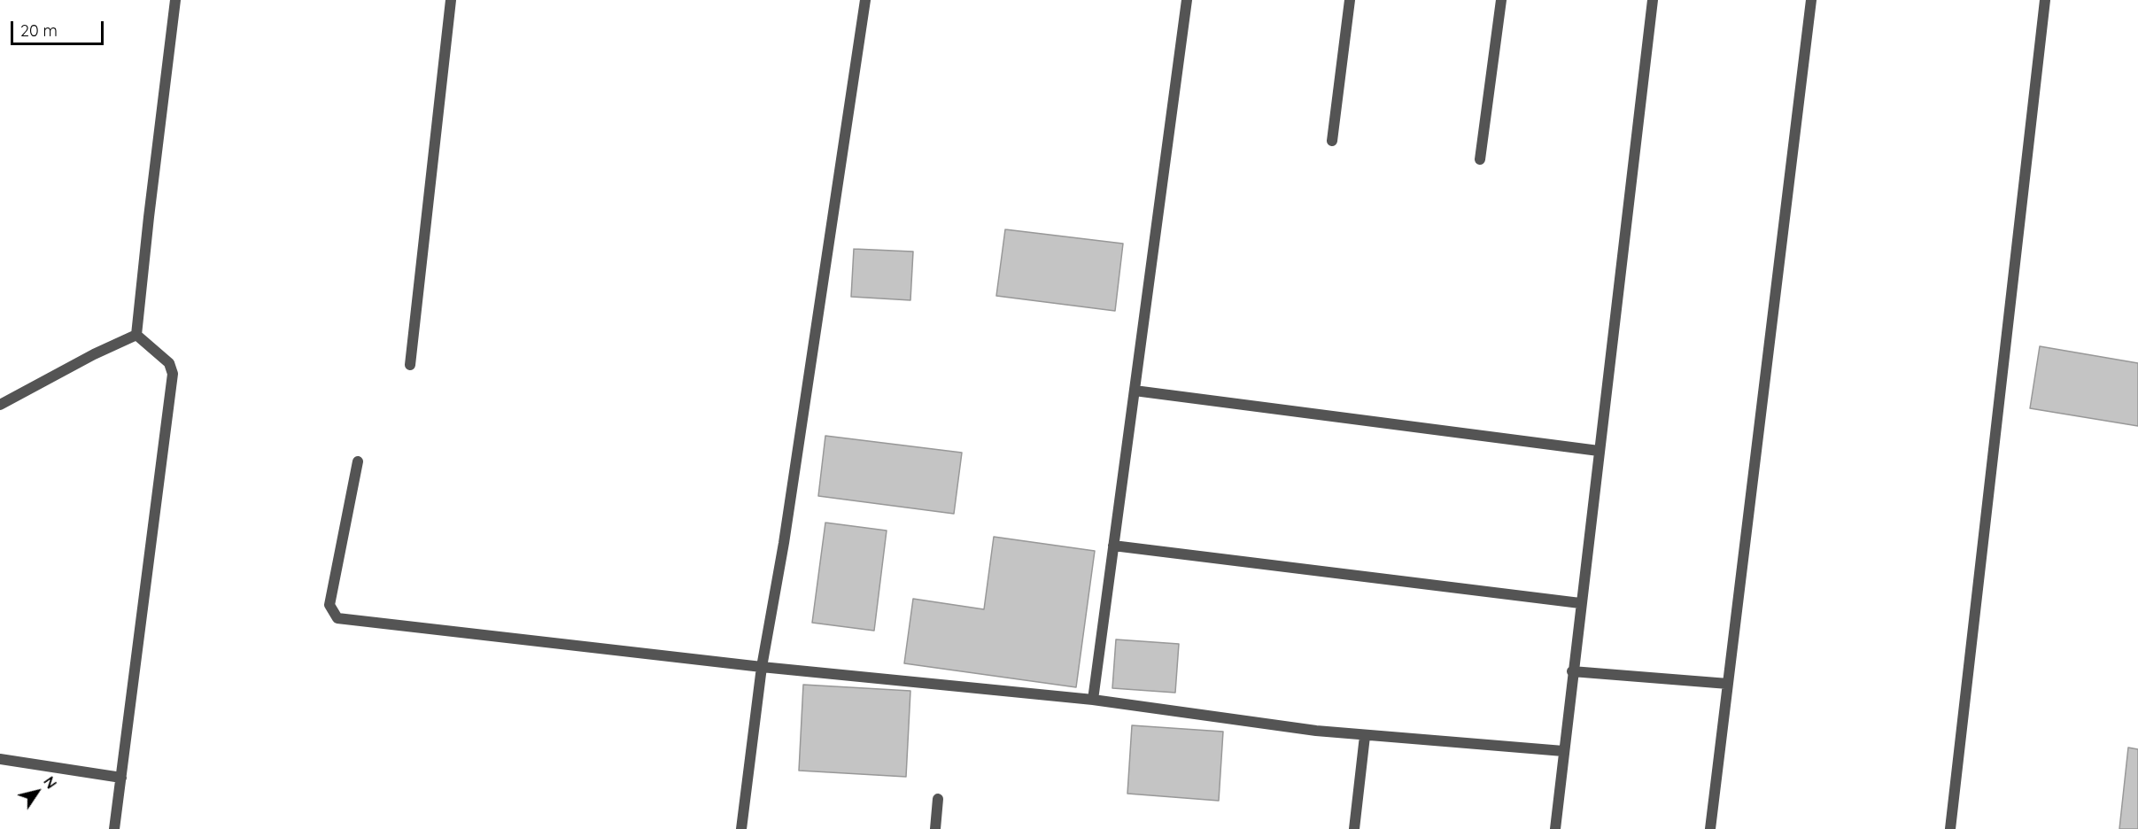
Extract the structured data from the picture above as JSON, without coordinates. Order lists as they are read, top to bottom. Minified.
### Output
{"scale_bar":"20 m","north":"top right"}
